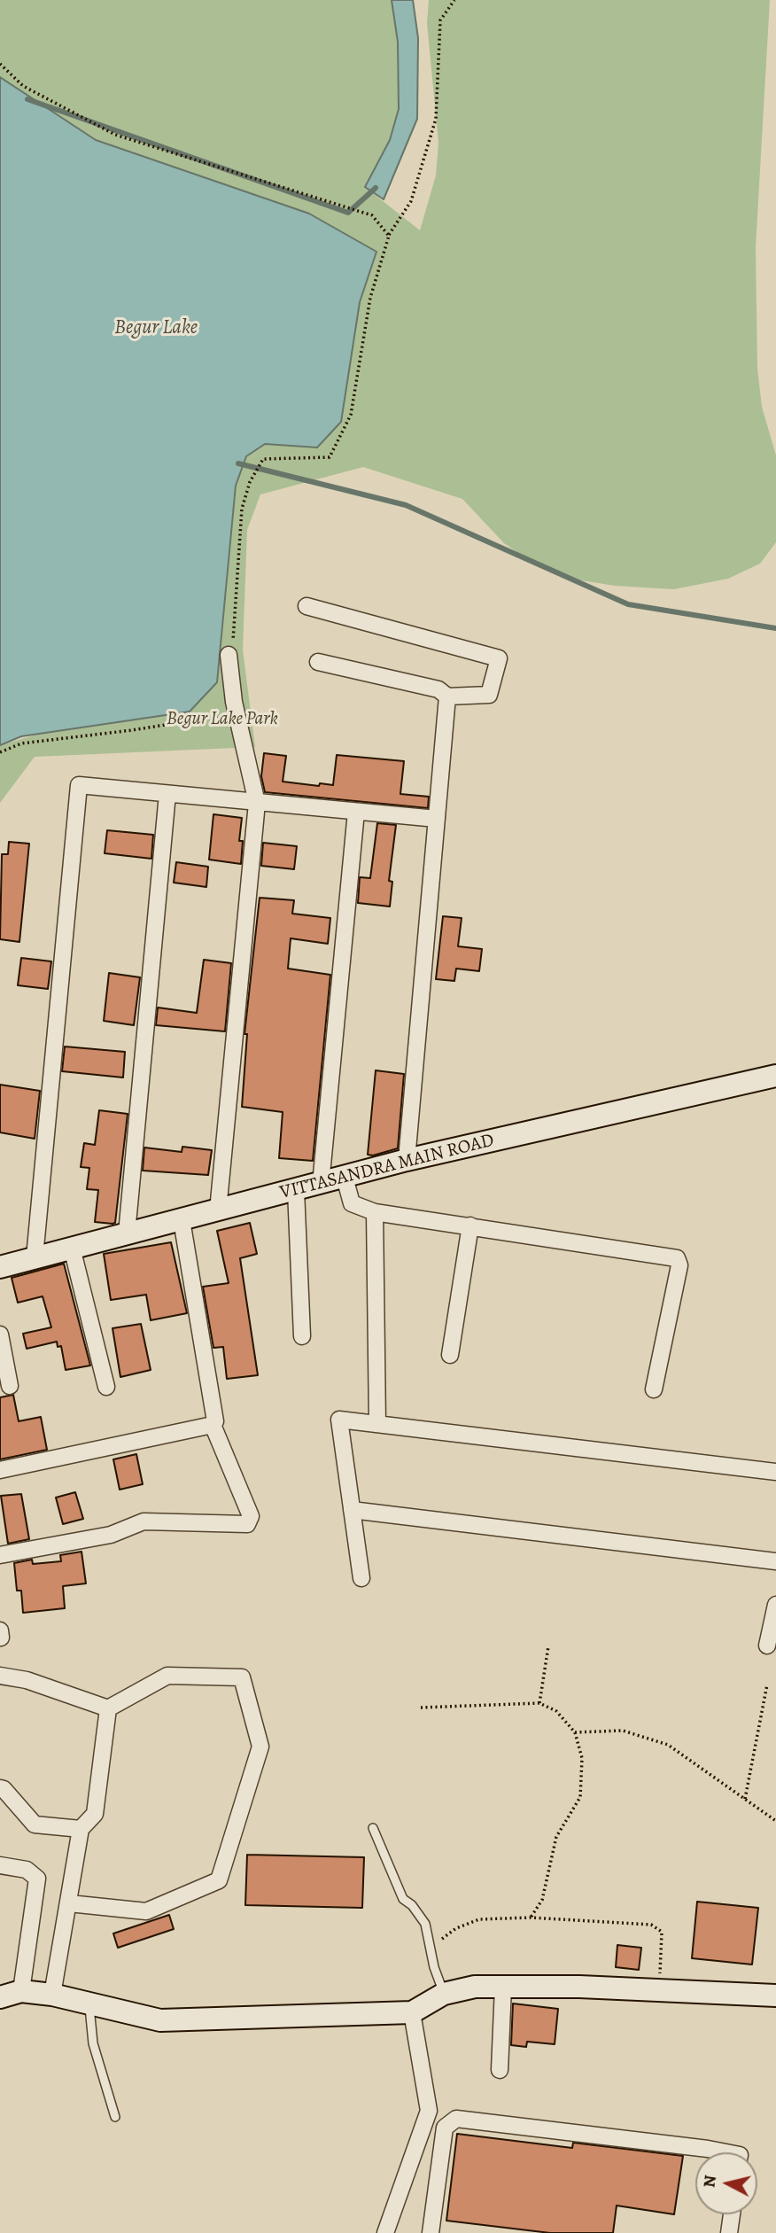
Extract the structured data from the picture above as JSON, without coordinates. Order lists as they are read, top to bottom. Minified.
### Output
{"streets":{"street":["VITTASANDRA MAIN ROAD"]},"water":["Begur Lake"],"parks":["Begur Lake Park"],"north":"left"}
